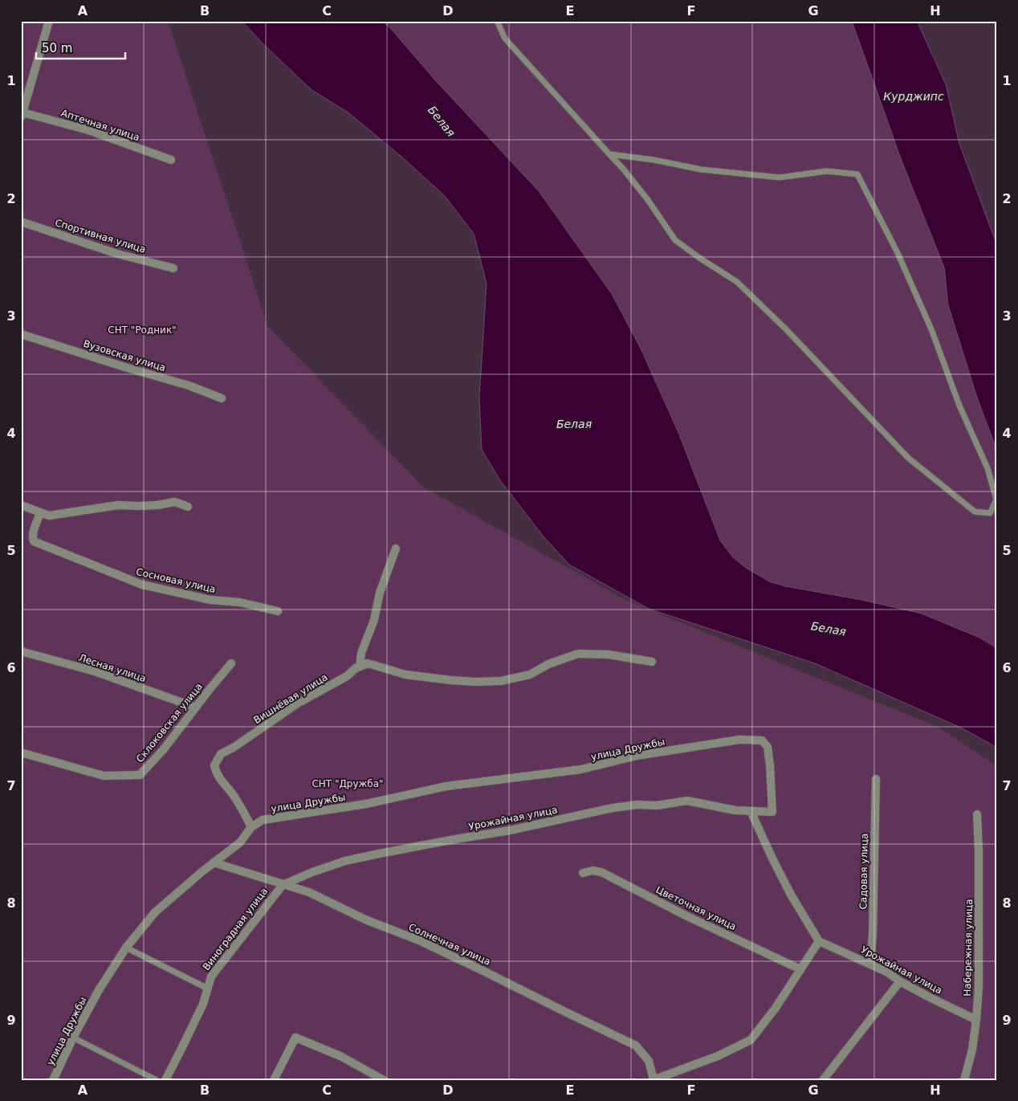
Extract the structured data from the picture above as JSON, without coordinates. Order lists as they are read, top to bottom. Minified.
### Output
{"streets":{"street":["Аптечная улица","Спортивная улица","Вузовская улица","Сосновая улица","Лесная улица","Вишнёвая улица","Склоковская улица","улица Дружбы","Урожайная улица","Садовая улица","Цветочная улица","Виноградная улица","Солнечная улица","Набережная улица"]},"crossings":[["Лесная улица","Склоковская улица"],["Вишнёвая улица","улица Дружбы"],["улица Дружбы","Урожайная улица"],["улица Дружбы","Виноградная улица"],["улица Дружбы","Солнечная улица"],["Урожайная улица","Садовая улица"],["Урожайная улица","Виноградная улица"],["Урожайная улица","Солнечная улица"],["Урожайная улица","Набережная улица"],["Виноградная улица","Солнечная улица"]],"water":["Курджипс","Белая"],"parks":["СНТ \"Родник\"","СНТ \"Дружба\""],"scale_bar":"50 m","grid":{"columns":["A","B","C","D","E","F","G","H"],"rows":["1","2","3","4","5","6","7","8","9"]}}
